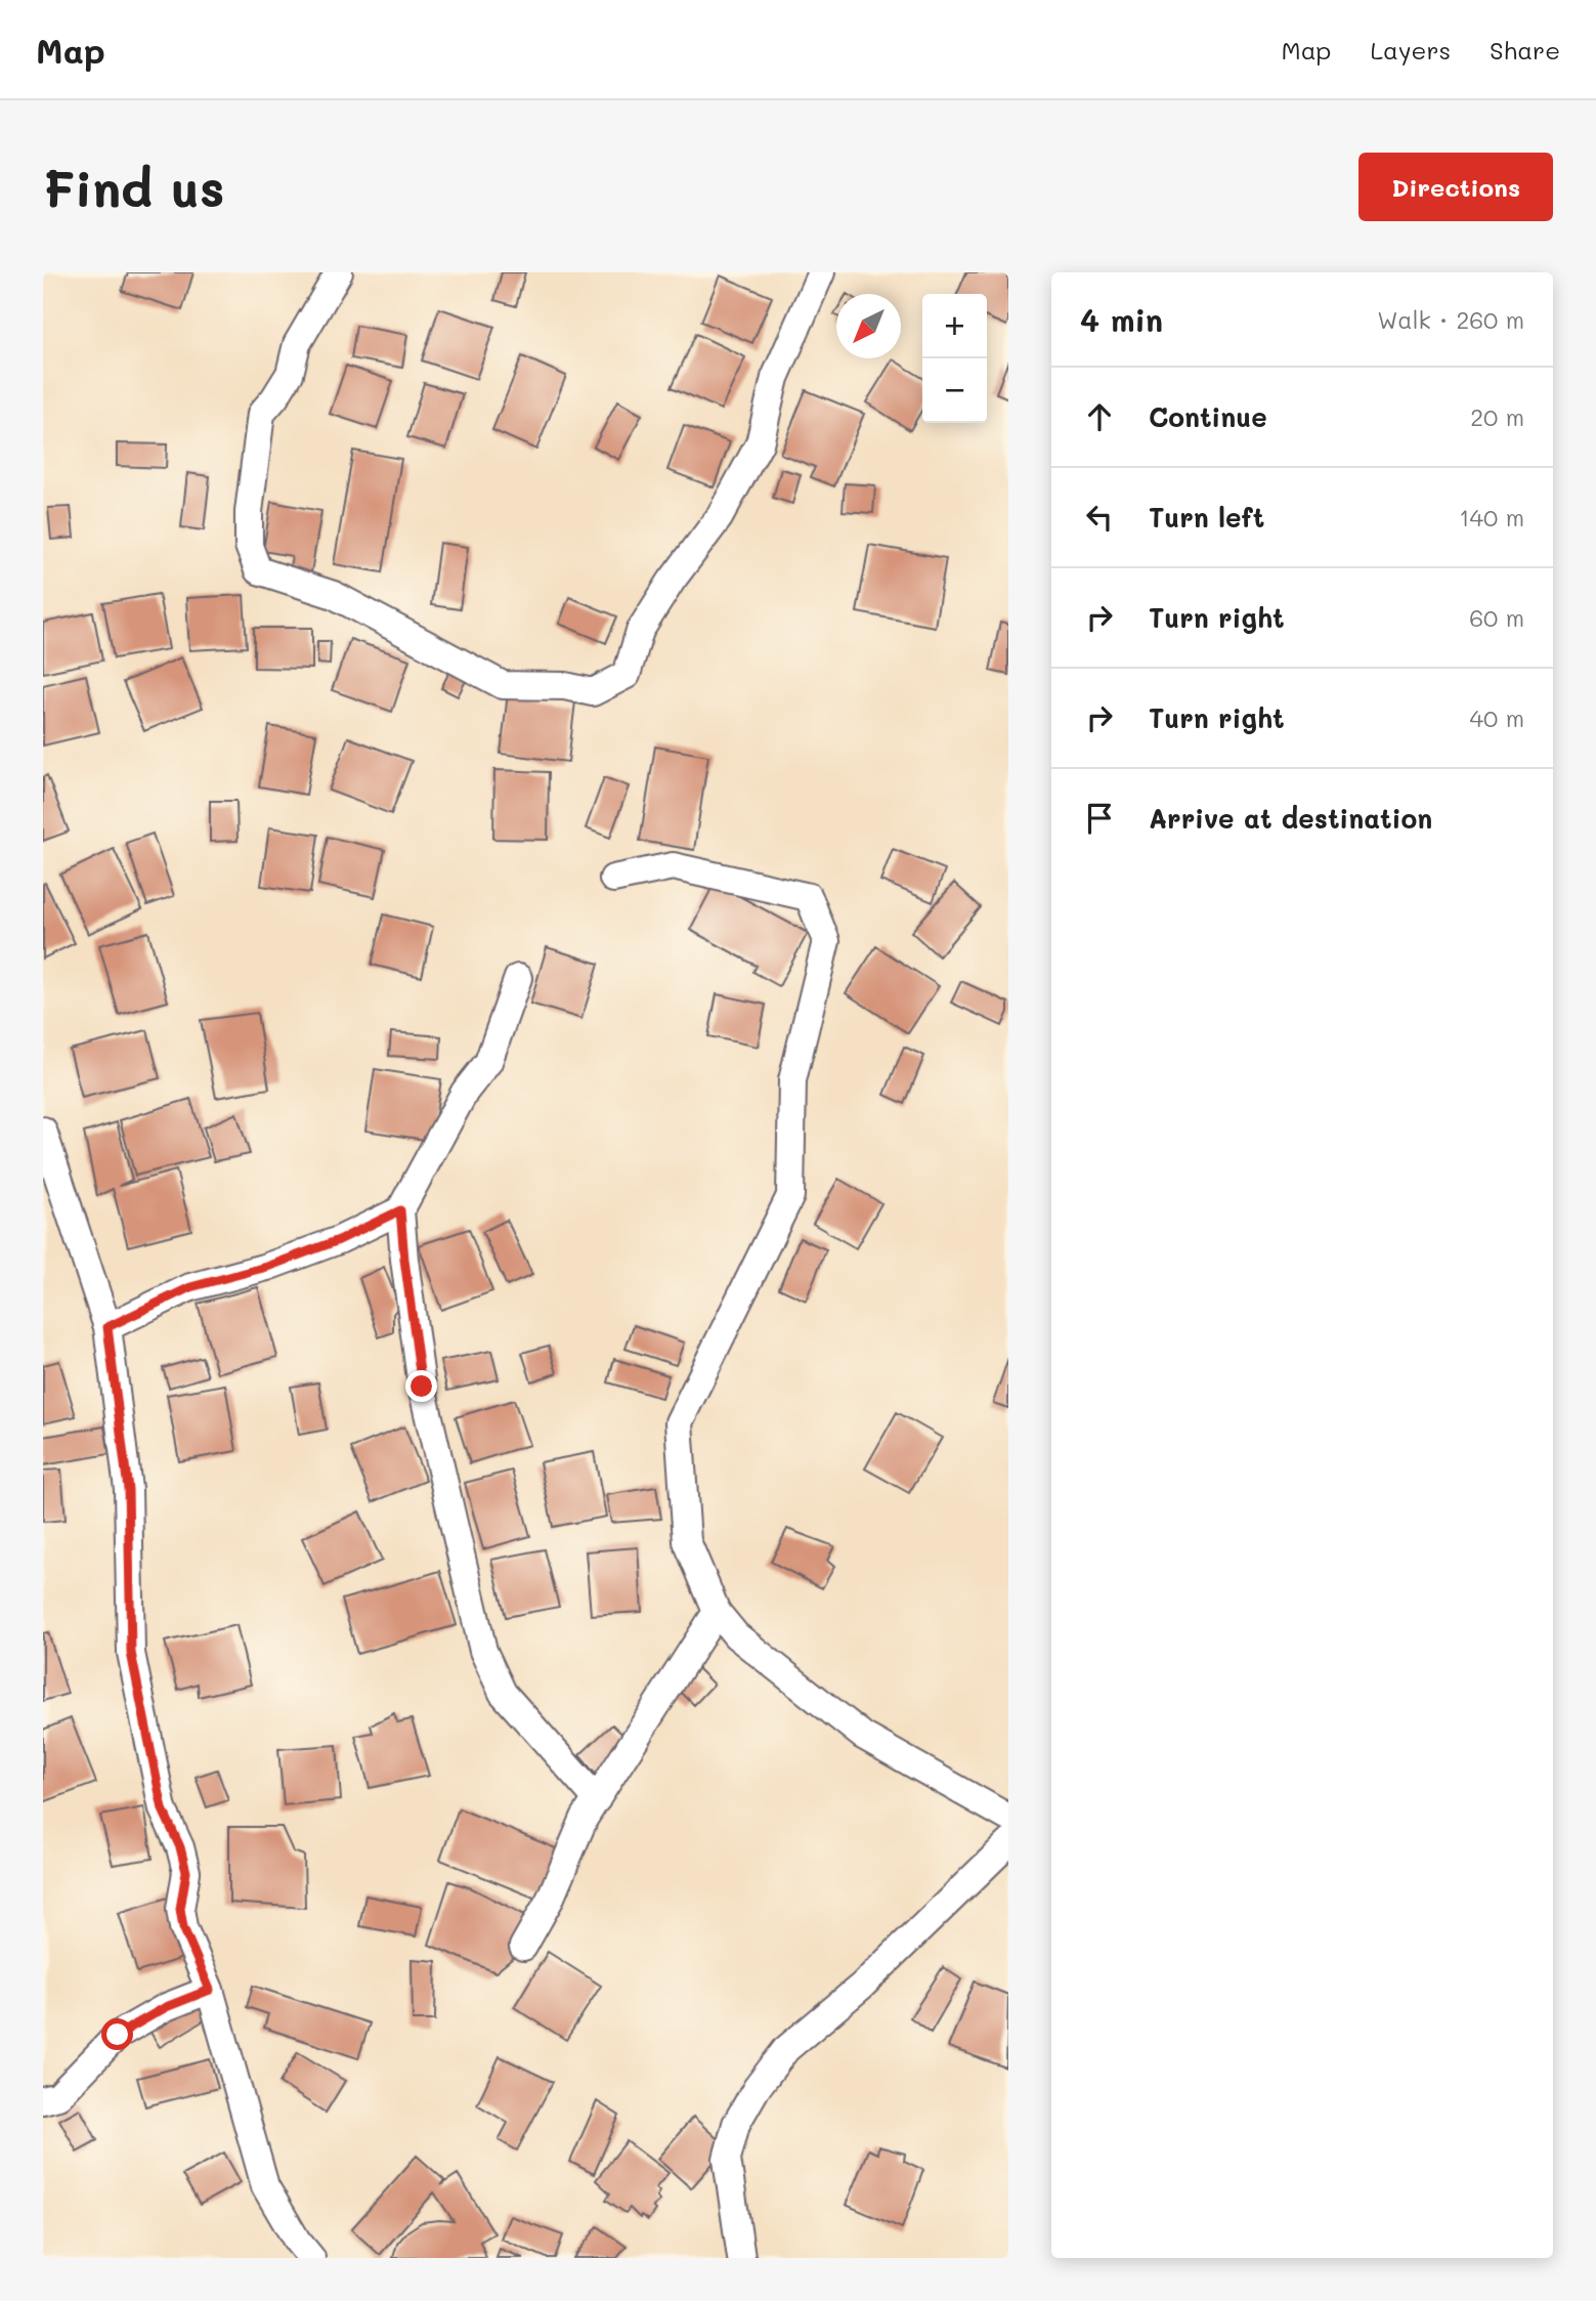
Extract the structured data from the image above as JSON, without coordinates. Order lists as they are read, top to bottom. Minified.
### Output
{"north":"bottom left","page":{"header":"Map","nav":["Map","Layers","Share"],"buttons":"Directions","title":"Find us","heading":["4 min","Walk · 260 m"],"map_buttons":["+","−"],"list":[["Continue","20 m"],["Turn left","140 m"],["Turn right","60 m"],["Turn right","40 m"],"Arrive at destination"]}}
